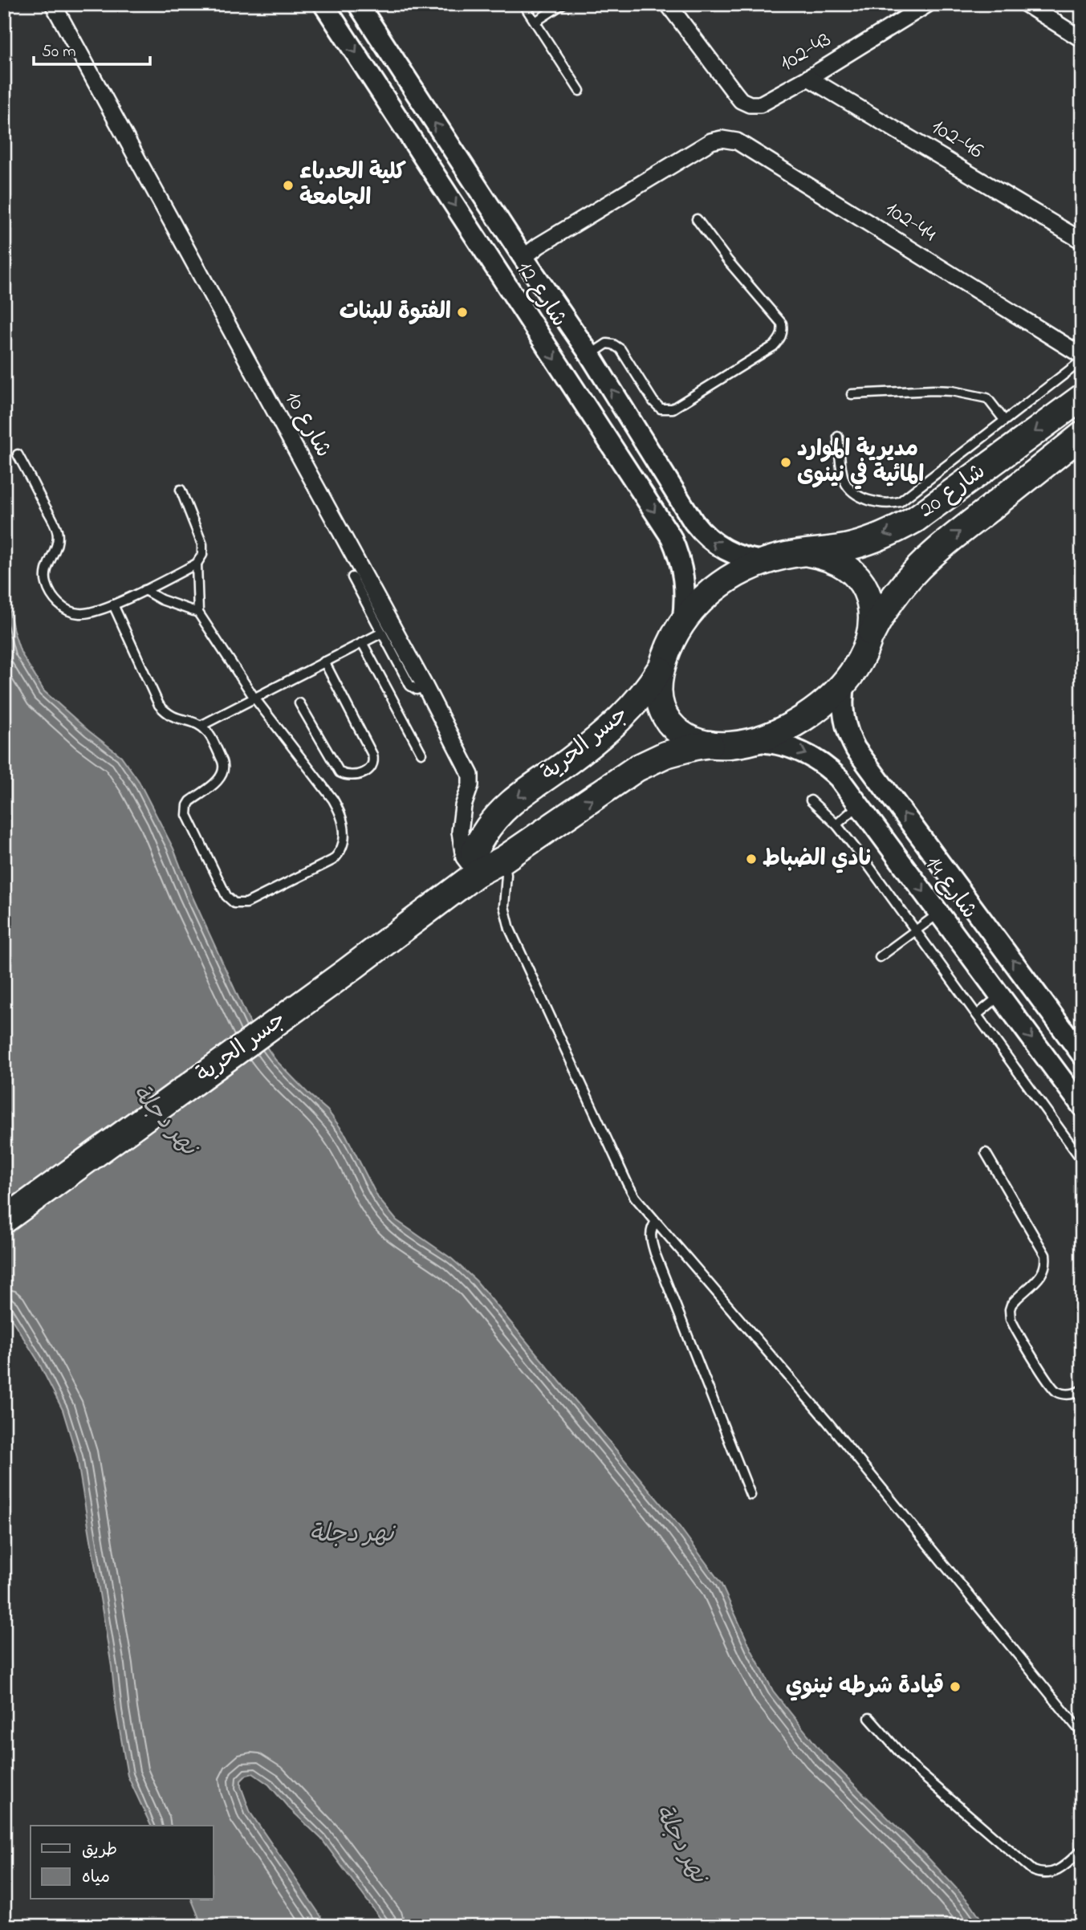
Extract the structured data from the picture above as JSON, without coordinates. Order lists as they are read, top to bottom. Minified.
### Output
{"streets":{"main road":["شارع 20","جسر الحرية"],"street":["102-43","102-46","102-44","شارع 12","شارع 10","شارع 14"]},"crossings":[["102-43","102-46"],["102-44","شارع 12"],["شارع 12","شارع 20"],["شارع 12","جسر الحرية"],["شارع 12","شارع 14"],["شارع 10","جسر الحرية"],["شارع 20","جسر الحرية"],["شارع 20","شارع 14"],["جسر الحرية","شارع 14"]],"water":["نهر دجلة"],"places":["كلية الحدباء الجامعة","الفتوة للبنات","مديرية الموارد المائية في نينوى","نادي الضباط","قيادة شرطه نينوي"],"legend":["طريق","مياه"],"scale_bar":"50 m"}
